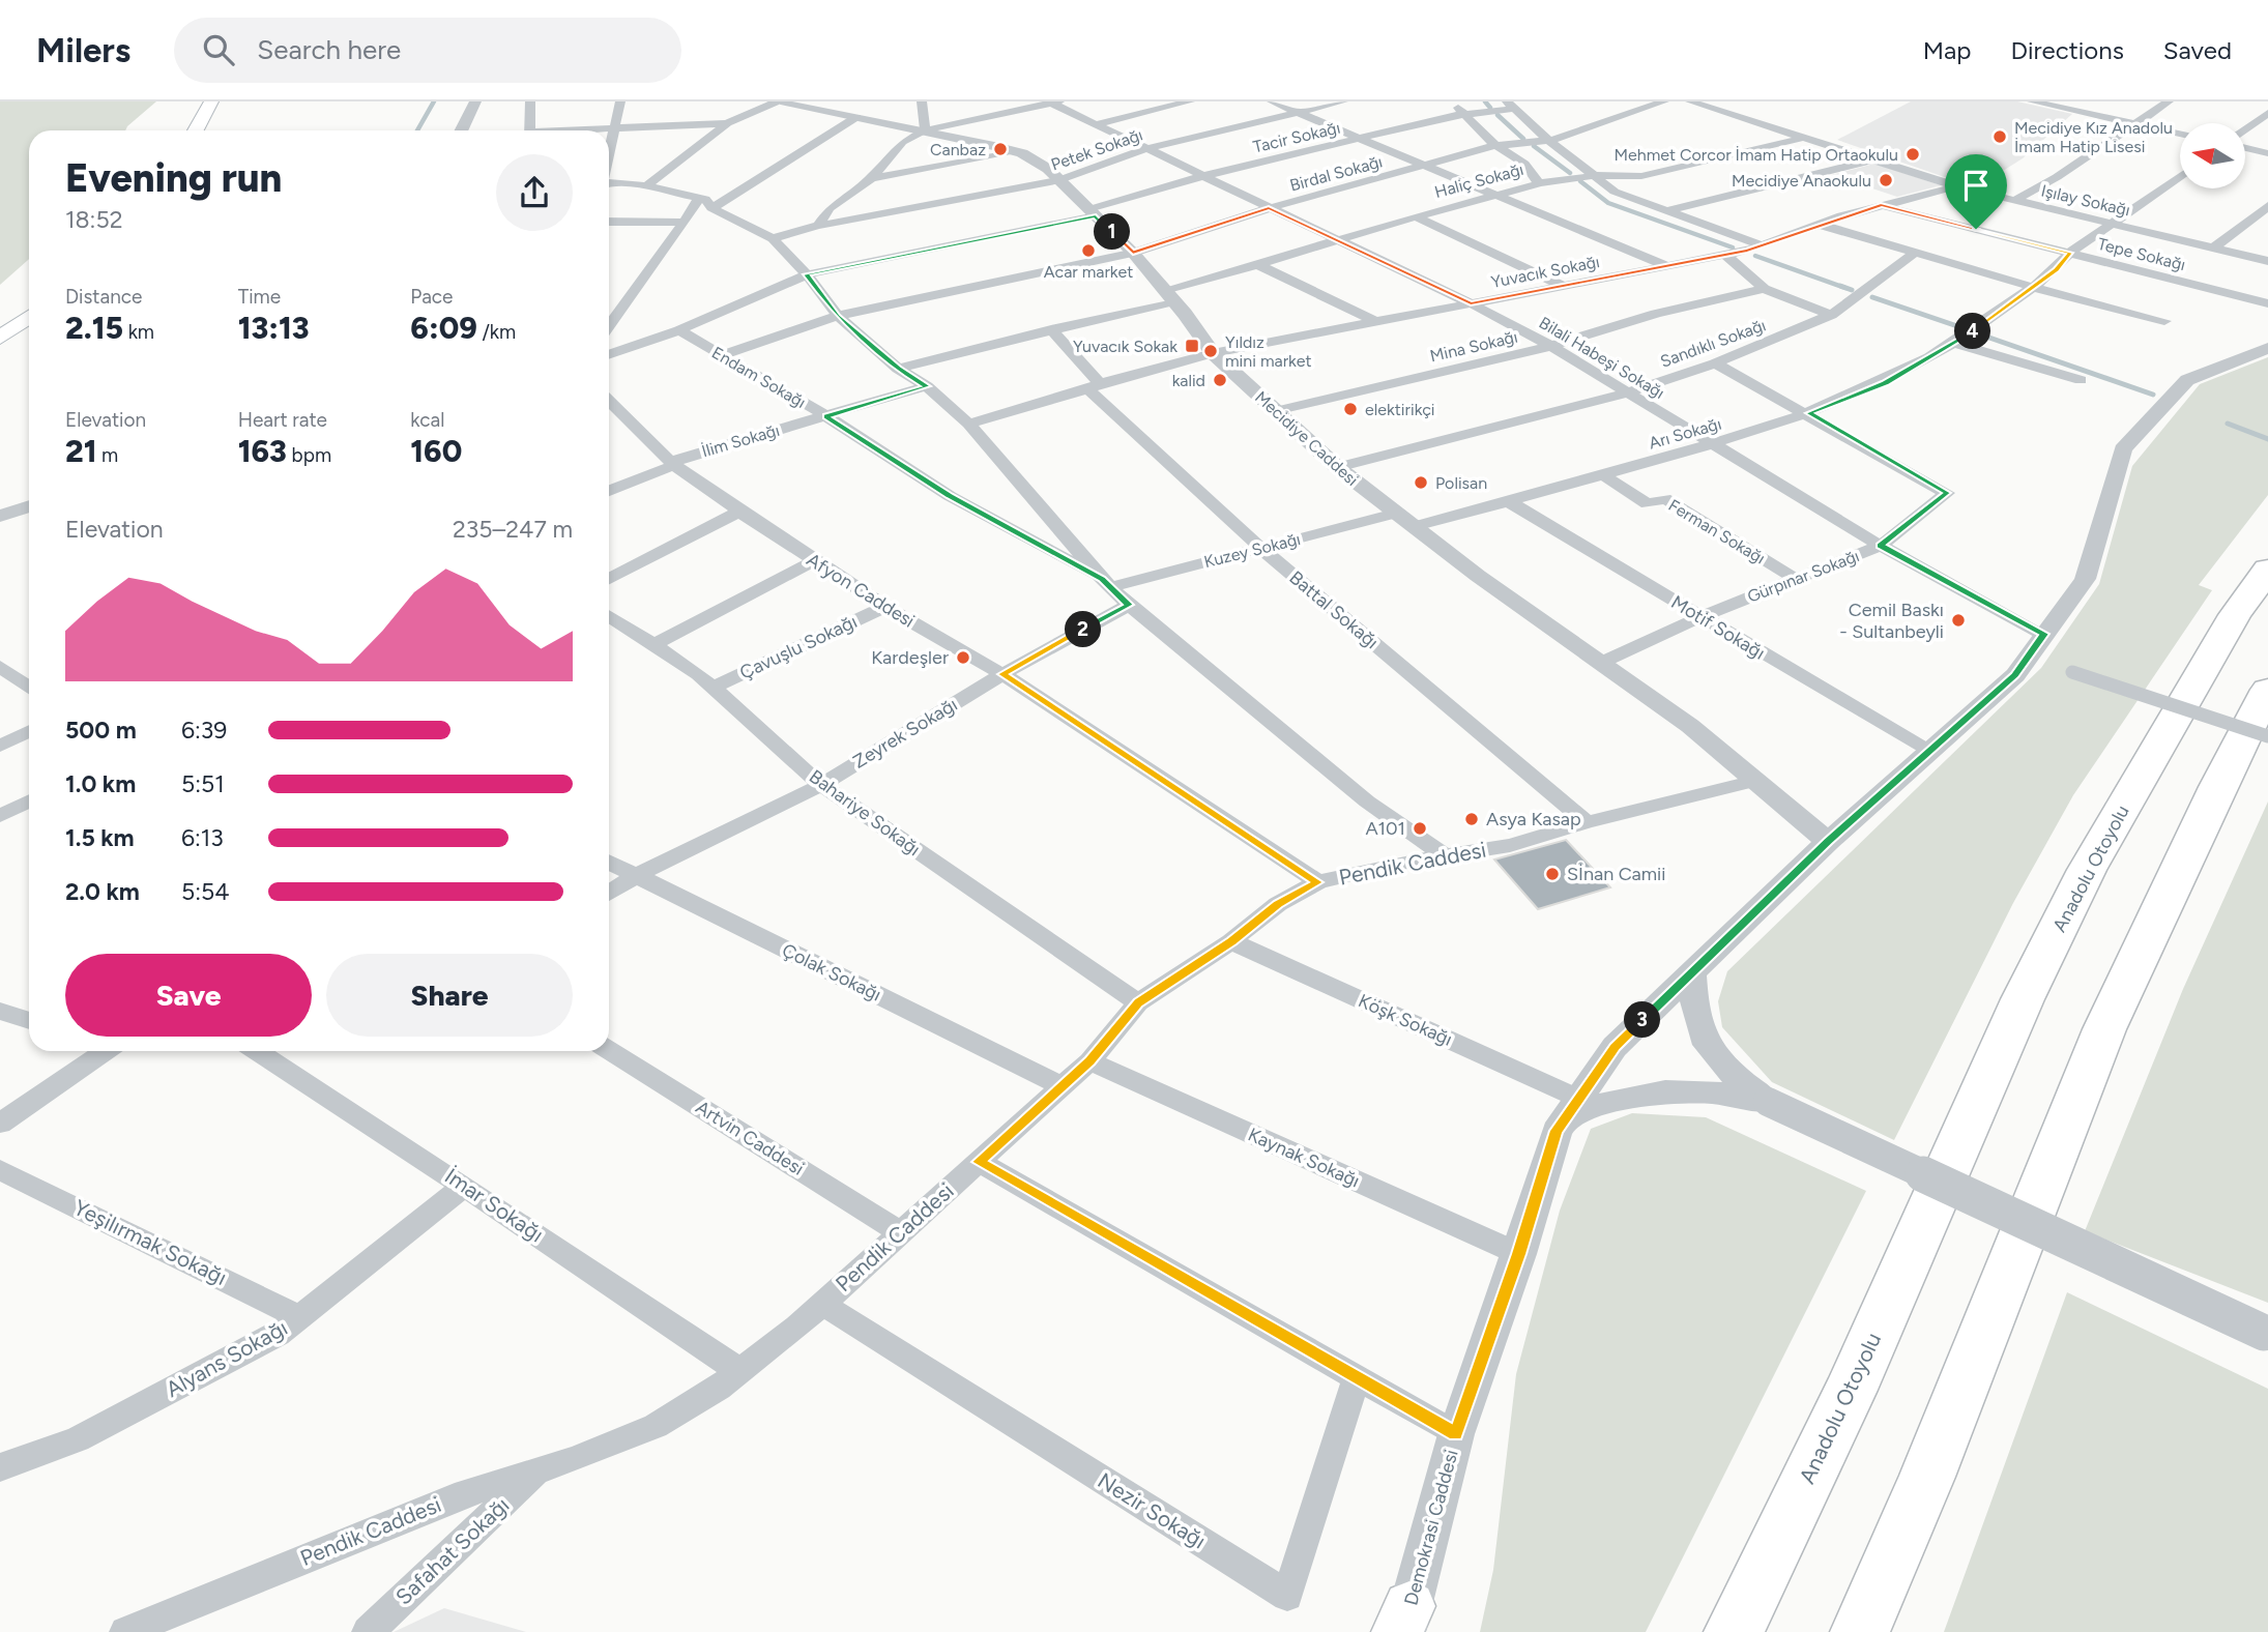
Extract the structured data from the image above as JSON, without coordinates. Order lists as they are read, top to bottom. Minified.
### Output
{"streets":{"highway":["Anadolu Otoyolu"],"street":["Tacir Sokağı","Petek Sokağı","Birdal Sokağı","Haliç Sokağı","Işılay Sokağı","Tepe Sokağı","Yuvacık Sokağı","Sandıklı Sokağı","Mina Sokağı","Bilali Habeşi Sokağı","Endam Sokağı","Arı Sokağı","Mecidiye Caddesi","İlim Sokağı","Ferman Sokağı","Kuzey Sokağı","Gürpınar Sokağı","Afyon Caddesi","Battal Sokağı","Motif Sokağı","Çavuşlu Sokağı","Zeyrek Sokağı","Bahariye Sokağı","Pendik Caddesi","Çolak Sokağı","Köşk Sokağı","Artvin Caddesi","Kaynak Sokağı","İmar Sokağı","Yeşilırmak Sokağı","Alyans Sokağı","Nezir Sokağı","Demokrasi Caddesi","Safahat Sokağı"]},"crossings":[["Tacir Sokağı","Bilali Habeşi Sokağı"],["Tacir Sokağı","Endam Sokağı"],["Tacir Sokağı","Mecidiye Caddesi"],["Petek Sokağı","Bilali Habeşi Sokağı"],["Petek Sokağı","Mecidiye Caddesi"],["Birdal Sokağı","Bilali Habeşi Sokağı"],["Birdal Sokağı","Endam Sokağı"],["Birdal Sokağı","Mecidiye Caddesi"],["Haliç Sokağı","Işılay Sokağı"],["Haliç Sokağı","Bilali Habeşi Sokağı"],["Haliç Sokağı","Mecidiye Caddesi"],["Haliç Sokağı","Battal Sokağı"],["Işılay Sokağı","Yuvacık Sokağı"],["Işılay Sokağı","Arı Sokağı"],["Tepe Sokağı","Yuvacık Sokağı"],["Tepe Sokağı","Arı Sokağı"],["Yuvacık Sokağı","Bilali Habeşi Sokağı"],["Yuvacık Sokağı","Mecidiye Caddesi"],["Yuvacık Sokağı","Battal Sokağı"],["Sandıklı Sokağı","Bilali Habeşi Sokağı"],["Sandıklı Sokağı","Mecidiye Caddesi"],["Sandıklı Sokağı","Gürpınar Sokağı"],["Mina Sokağı","Bilali Habeşi Sokağı"],["Mina Sokağı","Mecidiye Caddesi"],["Bilali Habeşi Sokağı","Arı Sokağı"],["Bilali Habeşi Sokağı","Gürpınar Sokağı"],["Bilali Habeşi Sokağı","Demokrasi Caddesi"],["Endam Sokağı","İlim Sokağı"],["Endam Sokağı","Kuzey Sokağı"],["Arı Sokağı","Mecidiye Caddesi"],["Arı Sokağı","Ferman Sokağı"],["Arı Sokağı","Gürpınar Sokağı"],["Arı Sokağı","Motif Sokağı"],["Mecidiye Caddesi","Kuzey Sokağı"],["Mecidiye Caddesi","Gürpınar Sokağı"],["Mecidiye Caddesi","Pendik Caddesi"],["Mecidiye Caddesi","Demokrasi Caddesi"],["İlim Sokağı","Afyon Caddesi"],["Ferman Sokağı","Gürpınar Sokağı"],["Kuzey Sokağı","Battal Sokağı"],["Gürpınar Sokağı","Motif Sokağı"],["Afyon Caddesi","Çavuşlu Sokağı"],["Afyon Caddesi","Zeyrek Sokağı"],["Afyon Caddesi","Pendik Caddesi"],["Battal Sokağı","Pendik Caddesi"],["Motif Sokağı","Demokrasi Caddesi"],["Çavuşlu Sokağı","Bahariye Sokağı"],["Zeyrek Sokağı","Bahariye Sokağı"],["Zeyrek Sokağı","Çolak Sokağı"],["Bahariye Sokağı","Pendik Caddesi"],["Pendik Caddesi","Çolak Sokağı"],["Pendik Caddesi","Köşk Sokağı"],["Pendik Caddesi","Artvin Caddesi"],["Pendik Caddesi","Kaynak Sokağı"],["Pendik Caddesi","İmar Sokağı"],["Pendik Caddesi","Nezir Sokağı"],["Pendik Caddesi","Safahat Sokağı"],["Köşk Sokağı","Demokrasi Caddesi"],["Kaynak Sokağı","Demokrasi Caddesi"],["İmar Sokağı","Alyans Sokağı"],["Yeşilırmak Sokağı","Alyans Sokağı"]],"places":{"other":["Mecidiye Kız Anadolu İmam Hatip Lisesi","Canbaz","Mehmet Corcor İmam Hatip Ortaokulu","Mecidiye Anaokulu","Acar market","Yıldız mini market","kalid","elektirikçi","Polisan","Cemil Baskı - Sultanbeyli","Kardeşler","Asya Kasap","A101","Sİnan Camii"],"transit":["Yuvacık Sokak"]},"north":"left","page":{"header":"Milers","search":"Search here","nav":["Map","Directions","Saved"],"heading":["Evening run","18:52"],"pins":["1","4","2","3"],"stats":[["Distance","2.15 km"],["Time","13:13"],["Pace","6:09 /km"],["Elevation","21 m"],["Heart rate","163 bpm"],["kcal","160"]],"chart":["Elevation","235–247 m"],"list":[{"name":"500 m","note":"6:39"},{"name":"1.0 km","note":"5:51"},{"name":"1.5 km","note":"6:13"},{"name":"2.0 km","note":"5:54"}],"buttons":["Save","Share"]}}
